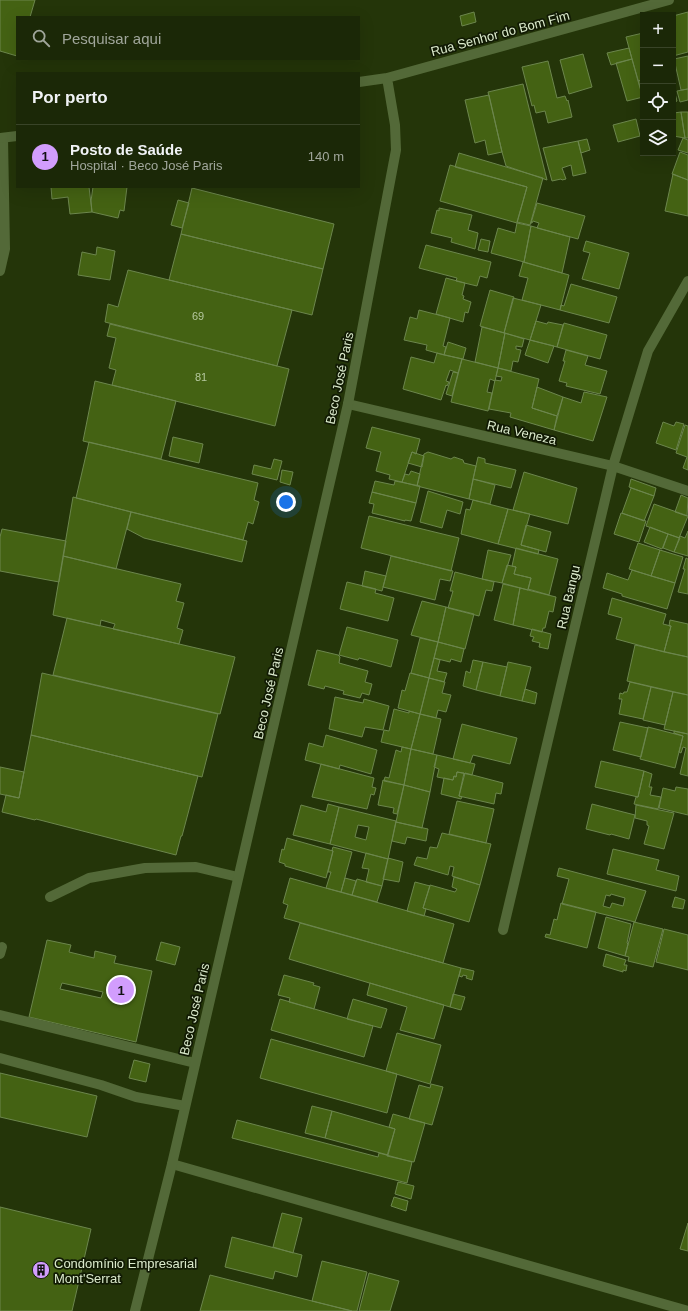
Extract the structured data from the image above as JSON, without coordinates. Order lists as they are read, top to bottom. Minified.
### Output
{"streets":{"street":["Rua Senhor do Bom Fim","Beco José Paris","Rua Veneza","Rua Bangu"]},"crossings":[["Rua Senhor do Bom Fim","Beco José Paris"],["Beco José Paris","Rua Veneza"],["Rua Veneza","Rua Bangu"]],"places":{"building":["Condomínio Empresarial Mont'Serrat"]},"house_numbers":["69","81"],"page":{"map_buttons":["+","−"],"search":"Pesquisar aqui","heading":"Por perto","list":[{"mark":"1","name":"Posto de Saúde","note":"Hospital · Beco José Paris","value":"140 m"}],"pins":"1"}}
